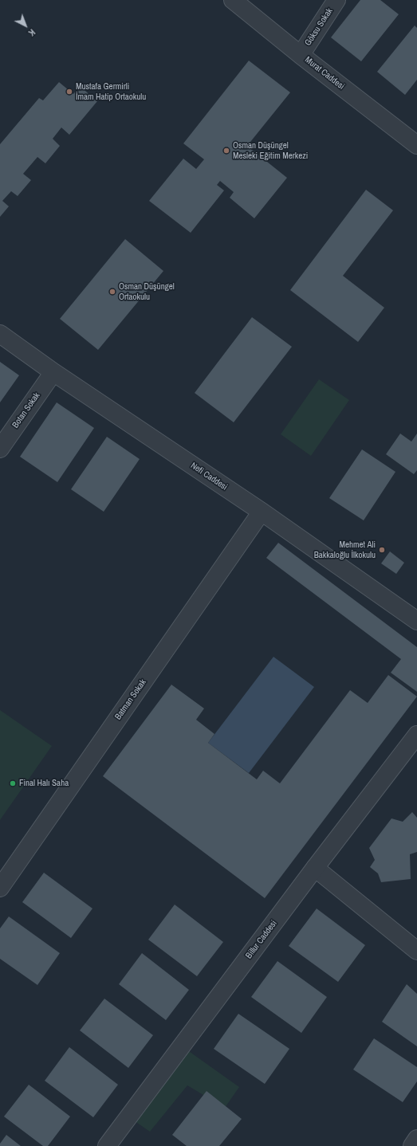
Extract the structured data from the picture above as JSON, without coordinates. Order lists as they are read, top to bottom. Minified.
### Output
{"streets":{"street":["Göksu Sokak","Murat Caddesi","Botan Sokak","Nefi Caddesi","Batman Sokak","Billur Caddesi"]},"crossings":[["Göksu Sokak","Murat Caddesi"],["Botan Sokak","Nefi Caddesi"],["Nefi Caddesi","Batman Sokak"]],"places":["Mustafa Germirli İmam Hatip Ortaokulu","Osman Düşüngel Mesleki Eğitim Merkezi","Osman Düşüngel Ortaokulu","Mehmet Ali Bakkaloğlu İlkokulu","Final Halı Saha"],"north":"bottom right"}
